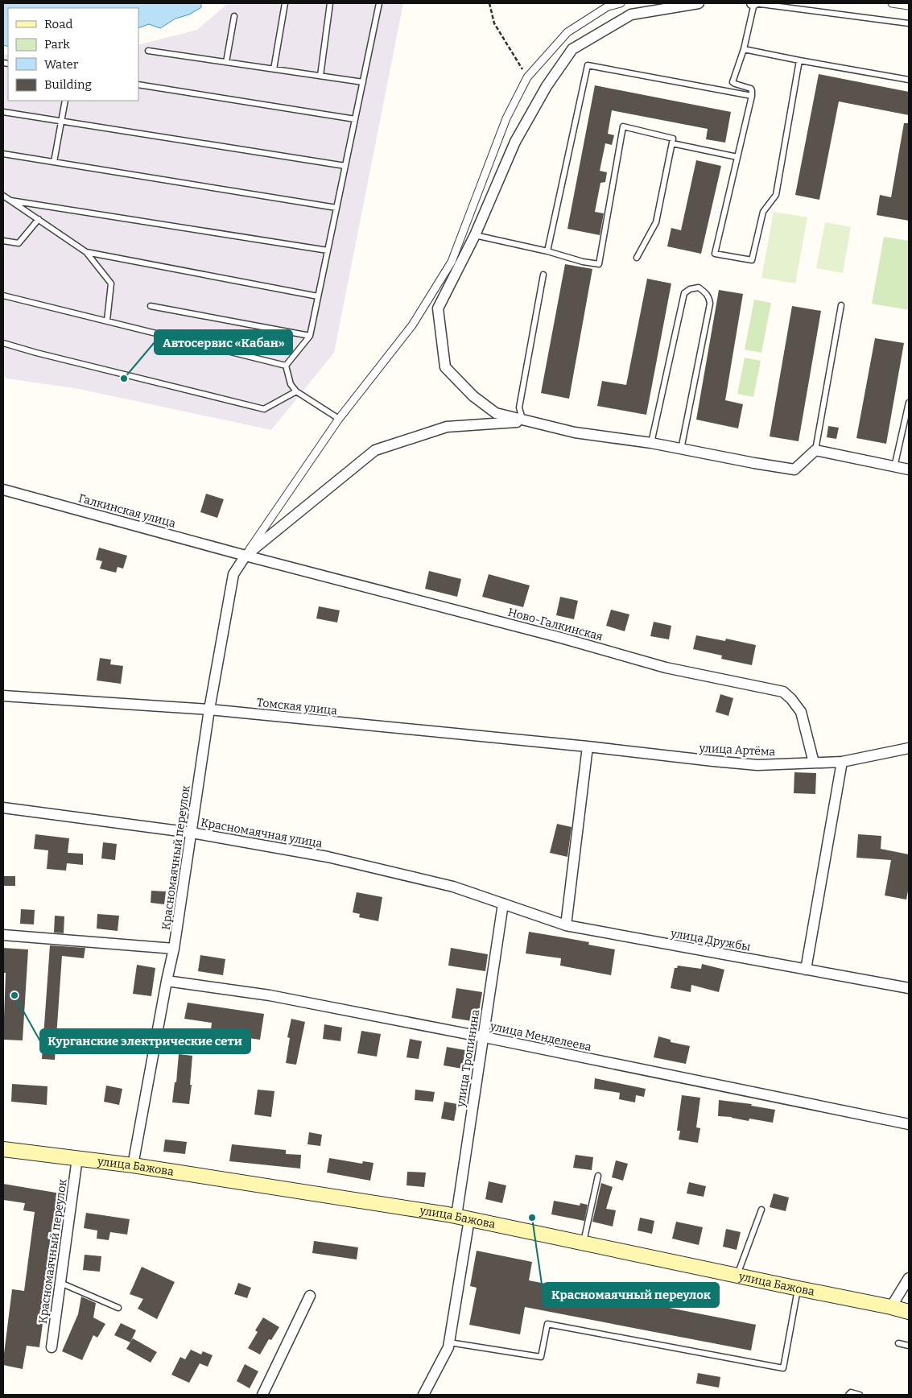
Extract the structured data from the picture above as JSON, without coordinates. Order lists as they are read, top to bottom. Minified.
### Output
{"streets":{"main road":["улица Бажова"],"street":["Галкинская улица","Ново-Галкинская","Томская улица","улица Артёма","Красномаячная улица","Красномаячный переулок","улица Дружбы","улица Менделеева","улица Тропинина"]},"crossings":[["Галкинская улица","Ново-Галкинская"],["Галкинская улица","Красномаячный переулок"],["Ново-Галкинская","улица Артёма"],["Ново-Галкинская","Красномаячный переулок"],["Томская улица","улица Артёма"],["Томская улица","Красномаячный переулок"],["Красномаячная улица","Красномаячный переулок"],["Красномаячная улица","улица Дружбы"],["Красномаячная улица","улица Тропинина"],["Красномаячный переулок","улица Менделеева"],["Красномаячный переулок","улица Бажова"],["улица Дружбы","улица Тропинина"],["улица Менделеева","улица Тропинина"],["улица Тропинина","улица Бажова"]],"places":["Автосервис «Кабан»","Курганские электрические сети","Красномаячный переулок"],"legend":["Road","Park","Water","Building"]}
